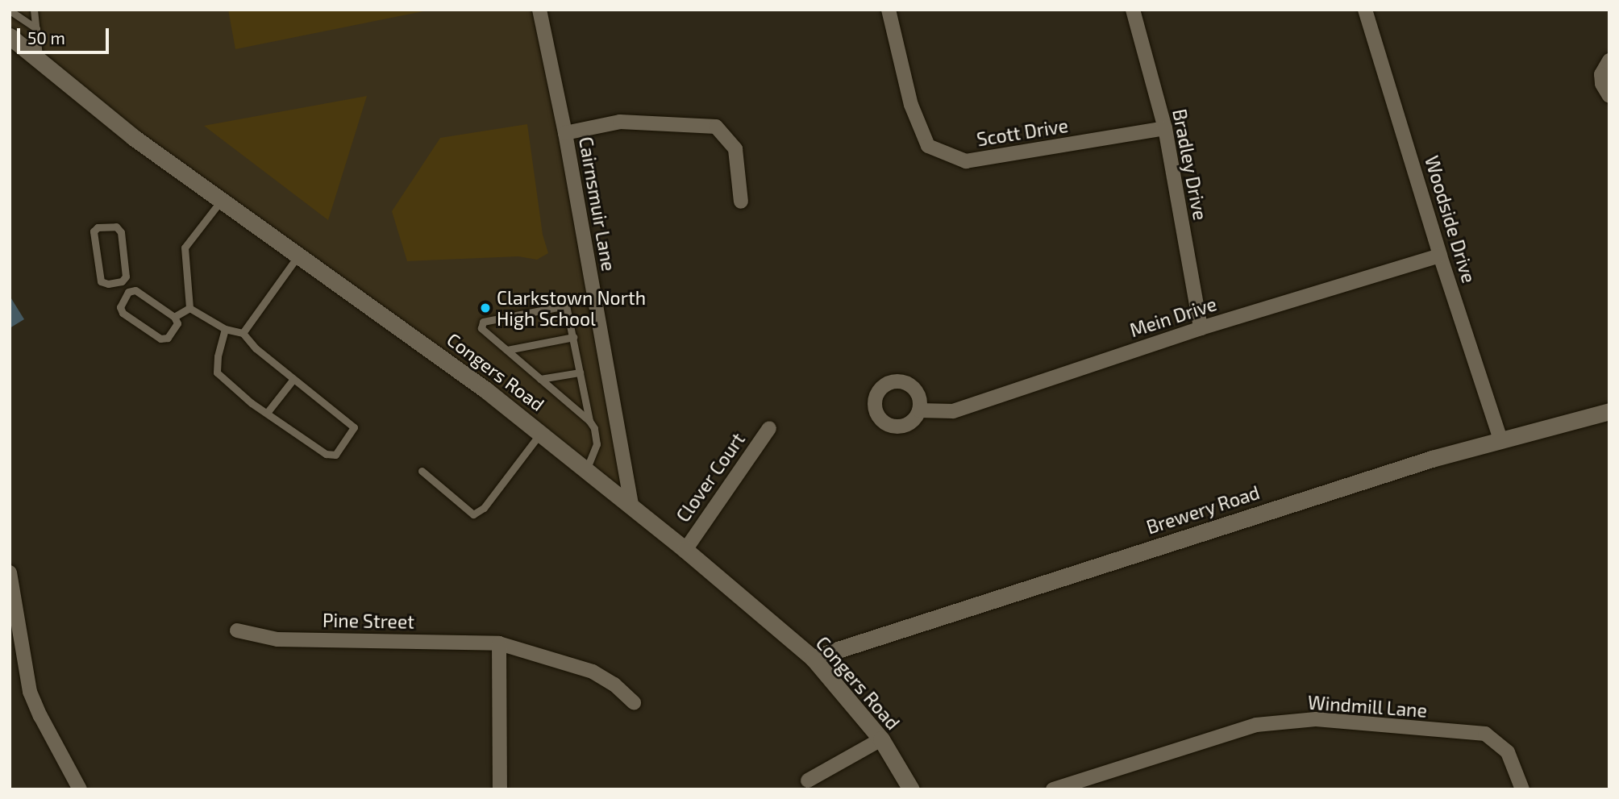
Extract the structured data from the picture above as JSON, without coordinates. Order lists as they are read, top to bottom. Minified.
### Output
{"streets":{"street":["Scott Drive","Bradley Drive","Cairnsmuir Lane","Woodside Drive","Mein Drive","Congers Road","Clover Court","Brewery Road","Pine Street","Windmill Lane"]},"crossings":[["Scott Drive","Bradley Drive"],["Bradley Drive","Mein Drive"],["Cairnsmuir Lane","Congers Road"],["Woodside Drive","Mein Drive"],["Woodside Drive","Brewery Road"],["Congers Road","Clover Court"],["Congers Road","Brewery Road"]],"places":["Clarkstown North High School"],"scale_bar":"50 m"}
